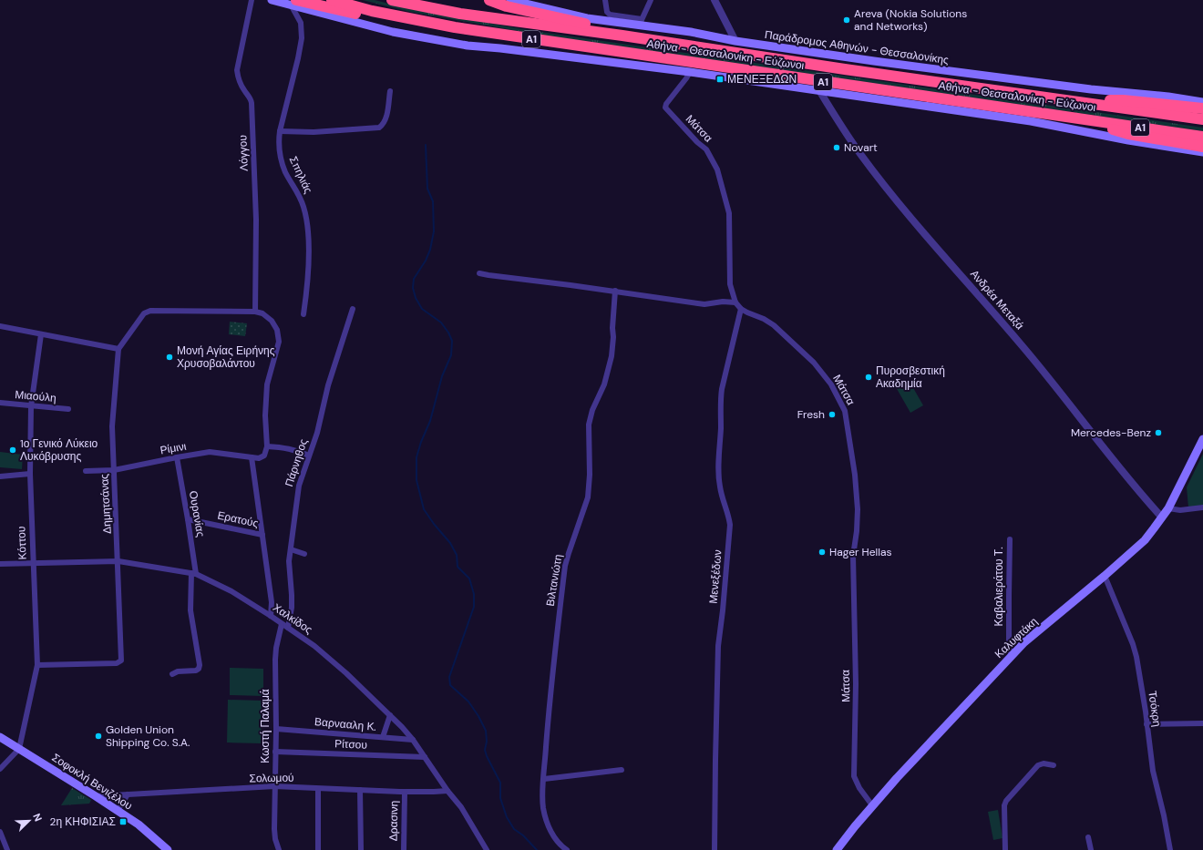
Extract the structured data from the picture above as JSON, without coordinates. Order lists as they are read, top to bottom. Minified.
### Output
{"streets":{"highway":["Α1","Αθήνα - Θεσσαλονίκη - Εύζωνοι"],"main road":["Παράδρομος Αθηνών - Θεσσαλονίκης","Καλυφτάκη","Σοφοκλή Βενιζέλου"],"street":["Μάτσα","Λόγγου","Σπηλιάς","Ανδρέα Μεταξά","Μιαούλη","Ρίμινι","Πάρνηθος","Δημητσάνας","Ουρανίας","Ερατούς","Κόττου","Μενεξέδων","Βιλτανιώτη","Καβαλιεράτου Τ.","Χαλκίδος","Τσόκρη","Βαρνααλη Κ.","Κωστή Παλαμά","Ρίτσου","Σολωμού","Δρασινη"]},"crossings":[["Μάτσα","Μενεξέδων"],["Μάτσα","Καλυφτάκη"],["Ανδρέα Μεταξά","Καλυφτάκη"],["Μιαούλη","Κόττου"],["Ρίμινι","Δημητσάνας"],["Ρίμινι","Ουρανίας"],["Πάρνηθος","Χαλκίδος"],["Δημητσάνας","Κόττου"],["Δημητσάνας","Χαλκίδος"],["Ουρανίας","Ερατούς"],["Ουρανίας","Χαλκίδος"],["Κόττου","Χαλκίδος"],["Κόττου","Σοφοκλή Βενιζέλου"],["Καβαλιεράτου Τ.","Καλυφτάκη"],["Χαλκίδος","Βαρνααλη Κ."],["Χαλκίδος","Κωστή Παλαμά"],["Χαλκίδος","Ρίτσου"],["Χαλκίδος","Σολωμού"],["Καλυφτάκη","Τσόκρη"],["Βαρνααλη Κ.","Κωστή Παλαμά"],["Κωστή Παλαμά","Ρίτσου"],["Κωστή Παλαμά","Σολωμού"],["Σολωμού","Σοφοκλή Βενιζέλου"],["Σολωμού","Δρασινη"]],"places":{"other":["Areva (Nokia Solutions and Networks)","Novart","Μονή Αγίας Ειρήνης Χρυσοβαλάντου","Πυροσβεστική Ακαδημία","Fresh","Mercedes-Benz","1ο Γενικό Λύκειο Λυκόβρυσης","Hager Hellas","Golden Union Shipping Co. S.A."],"transit":["ΜΕΝΕΞΕΔΩΝ","2η ΚΗΦΙΣΙΑΣ"]},"north":"top right"}
